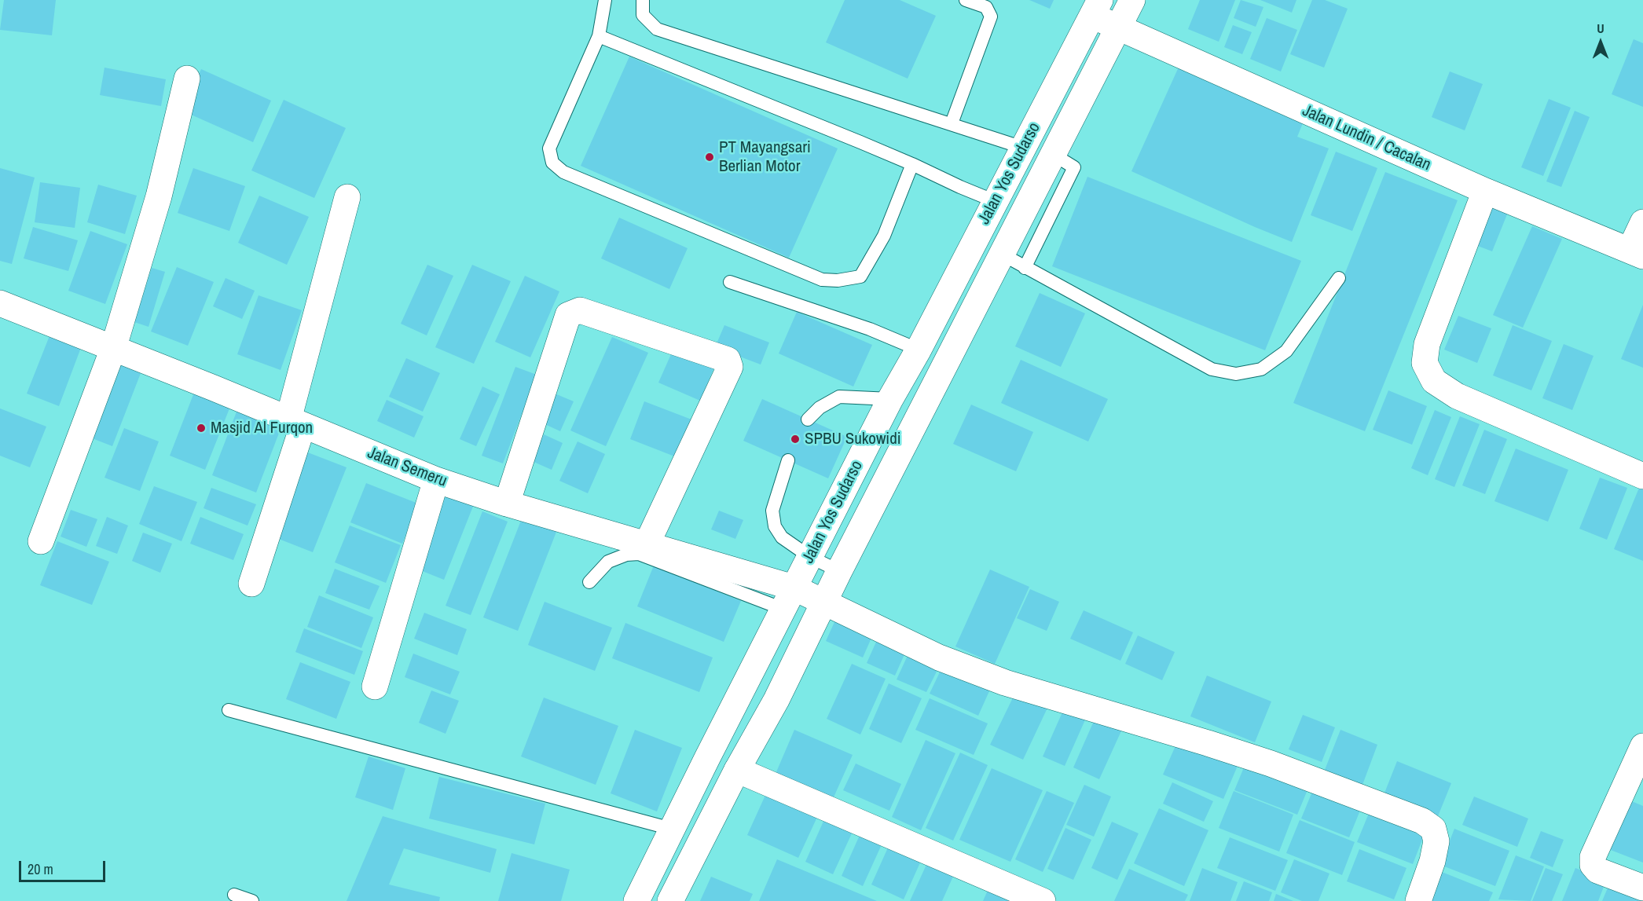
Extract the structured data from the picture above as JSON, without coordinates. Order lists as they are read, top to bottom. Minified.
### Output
{"streets":{"main road":["Jalan Lundin / Cacalan","Jalan Yos Sudarso","Jalan Semeru"]},"crossings":[["Jalan Lundin / Cacalan","Jalan Yos Sudarso"],["Jalan Yos Sudarso","Jalan Semeru"]],"places":["PT Mayangsari Berlian Motor","Masjid Al Furqon","SPBU Sukowidi"],"scale_bar":"20 m","north":"top"}
